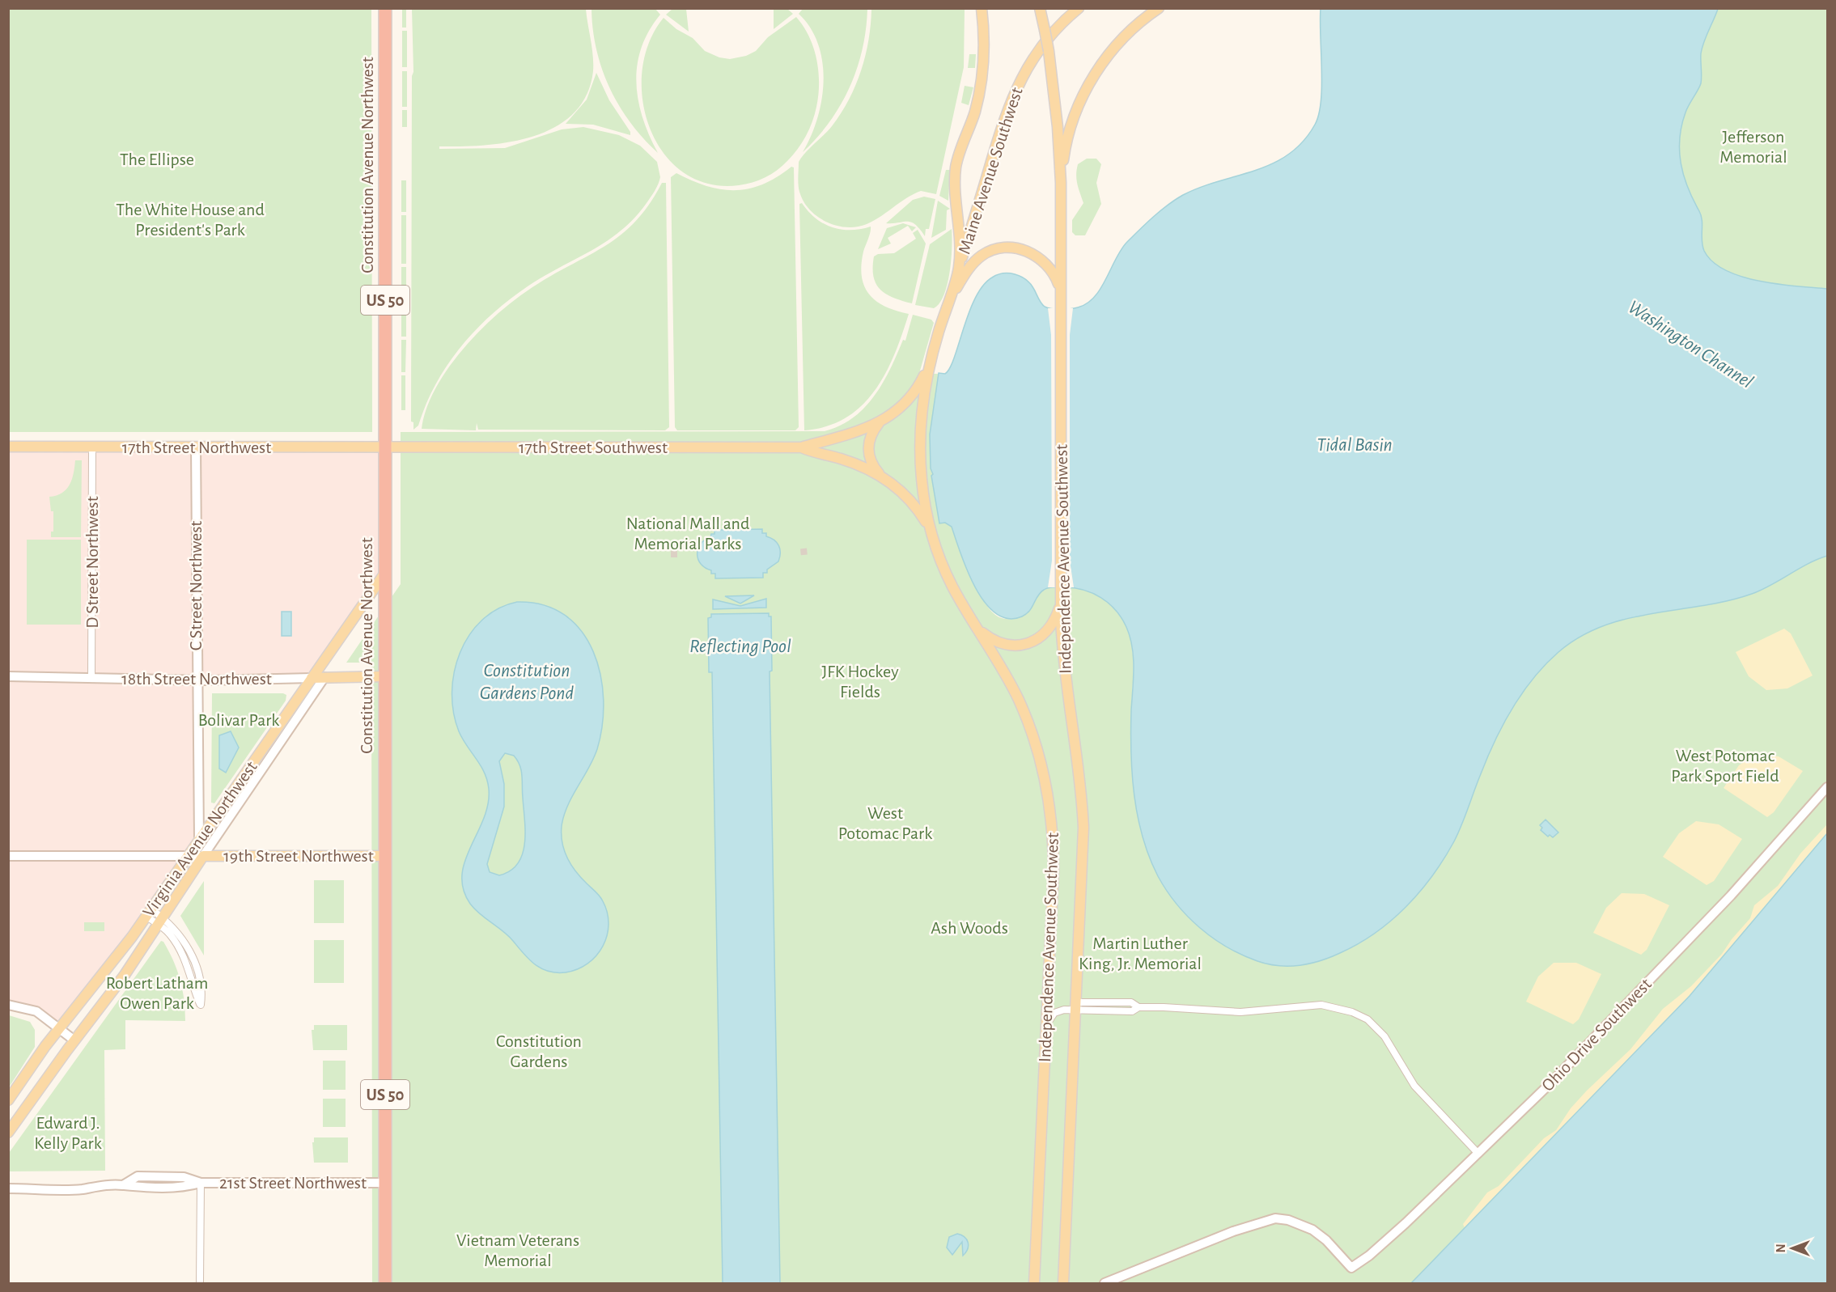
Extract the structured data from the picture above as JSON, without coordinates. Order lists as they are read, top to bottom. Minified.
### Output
{"streets":{"highway":["Constitution Avenue Northwest","US 50"],"main road":["Maine Avenue Southwest","17th Street Northwest","17th Street Southwest","Independence Avenue Southwest","18th Street Northwest","Virginia Avenue Northwest","19th Street Northwest"],"street":["D Street Northwest","C Street Northwest","Ohio Drive Southwest","21st Street Northwest"]},"crossings":[["Constitution Avenue Northwest","17th Street Northwest"],["Constitution Avenue Northwest","17th Street Southwest"],["Constitution Avenue Northwest","18th Street Northwest"],["Constitution Avenue Northwest","Virginia Avenue Northwest"],["Constitution Avenue Northwest","19th Street Northwest"],["Constitution Avenue Northwest","21st Street Northwest"],["Maine Avenue Southwest","Independence Avenue Southwest"],["17th Street Northwest","17th Street Southwest"],["17th Street Northwest","D Street Northwest"],["17th Street Northwest","C Street Northwest"],["17th Street Southwest","Independence Avenue Southwest"],["D Street Northwest","18th Street Northwest"],["C Street Northwest","18th Street Northwest"],["C Street Northwest","Virginia Avenue Northwest"],["18th Street Northwest","Virginia Avenue Northwest"],["Virginia Avenue Northwest","19th Street Northwest"]],"water":["Washington Channel","Tidal Basin","Reflecting Pool","Constitution Gardens Pond"],"parks":["Jefferson Memorial","The Ellipse","The White House and President's Park","National Mall and Memorial Parks","JFK Hockey Fields","Bolivar Park","West Potomac Park Sport Field","West Potomac Park","Ash Woods","Martin Luther King, Jr. Memorial","Robert Latham Owen Park","Constitution Gardens","Edward J. Kelly Park","Vietnam Veterans Memorial"],"north":"left"}
